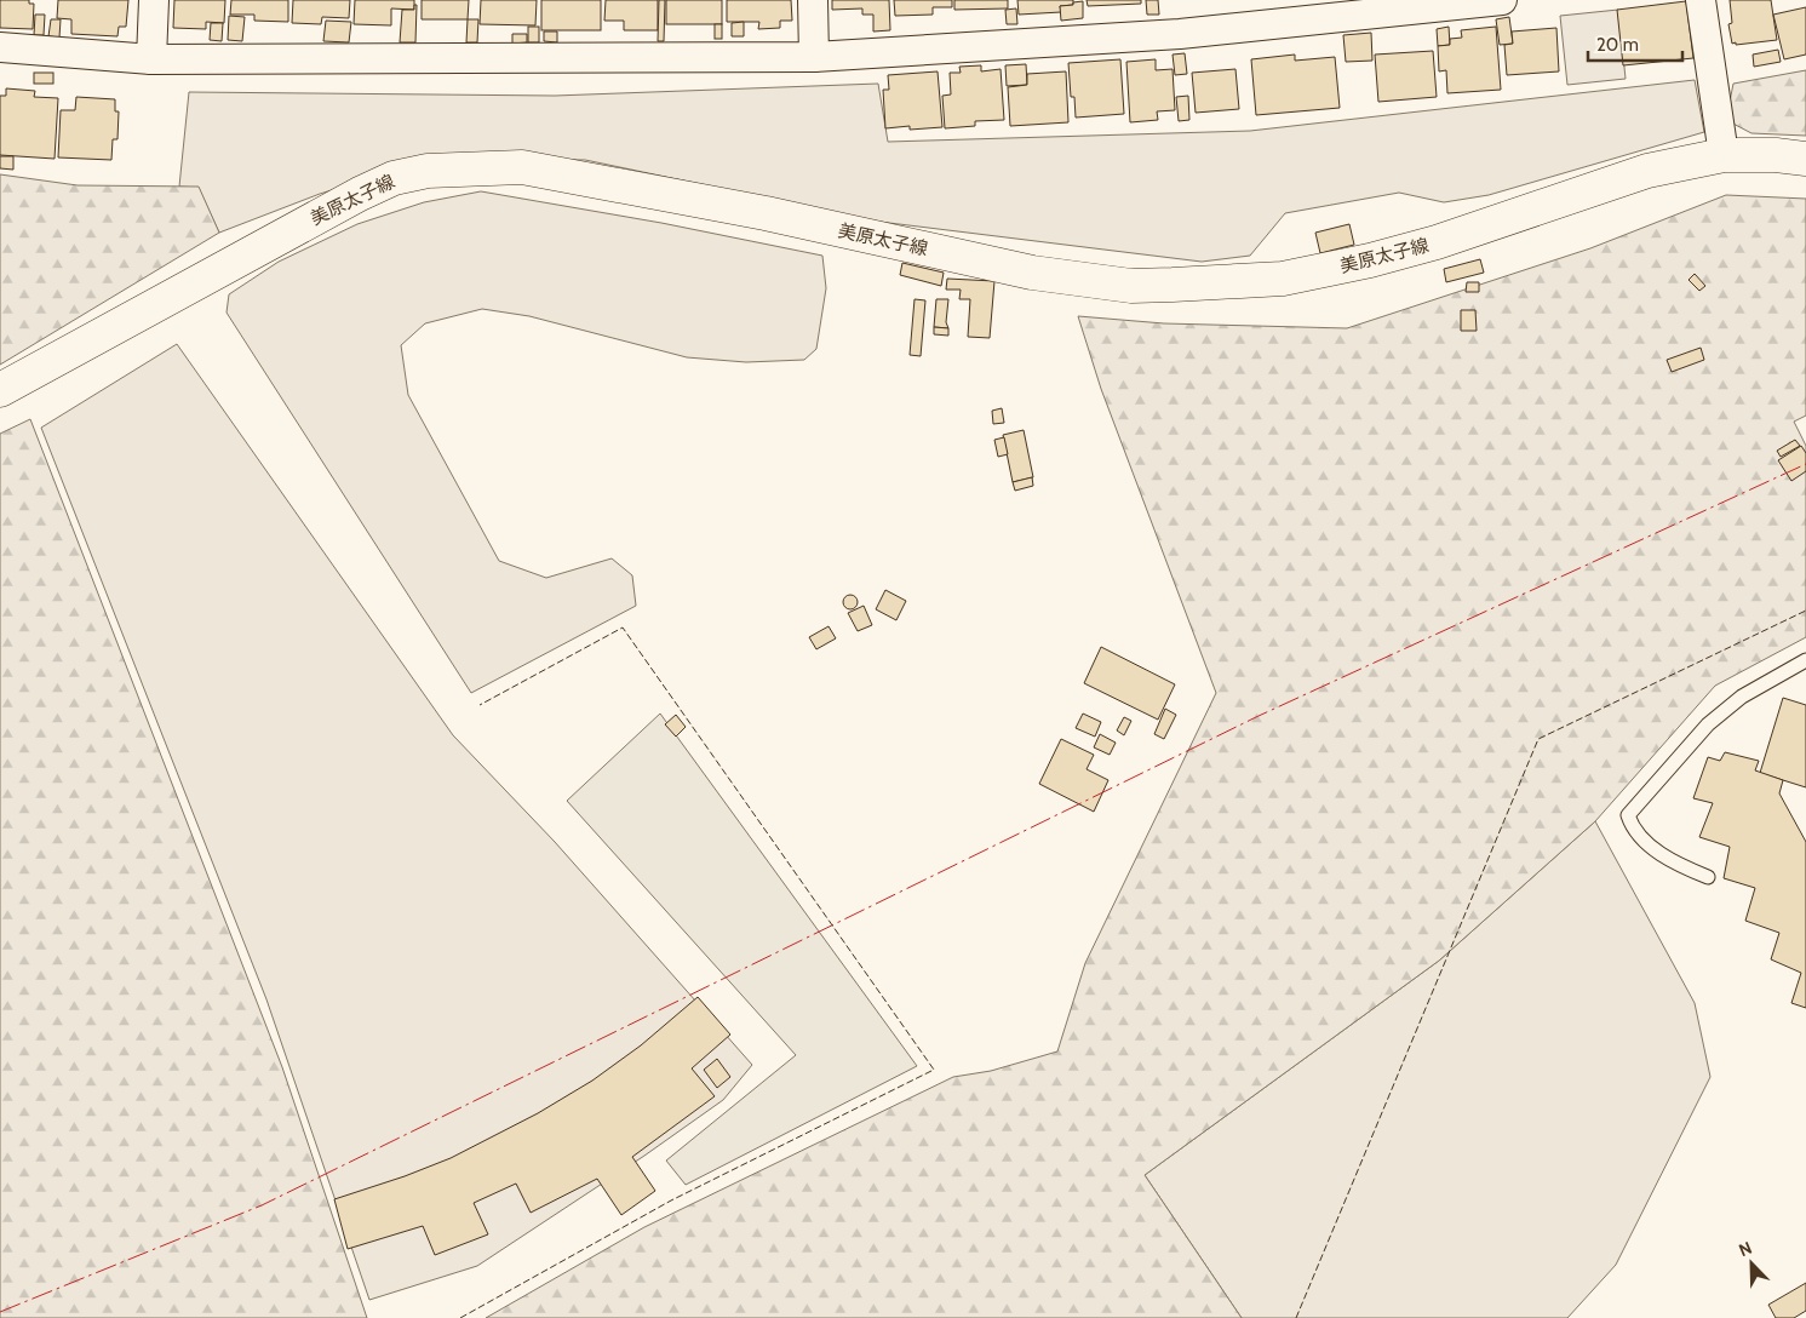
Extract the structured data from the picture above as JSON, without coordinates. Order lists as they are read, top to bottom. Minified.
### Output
{"streets":{"main road":["美原太子線"]},"scale_bar":"20 m","north":"top left"}
